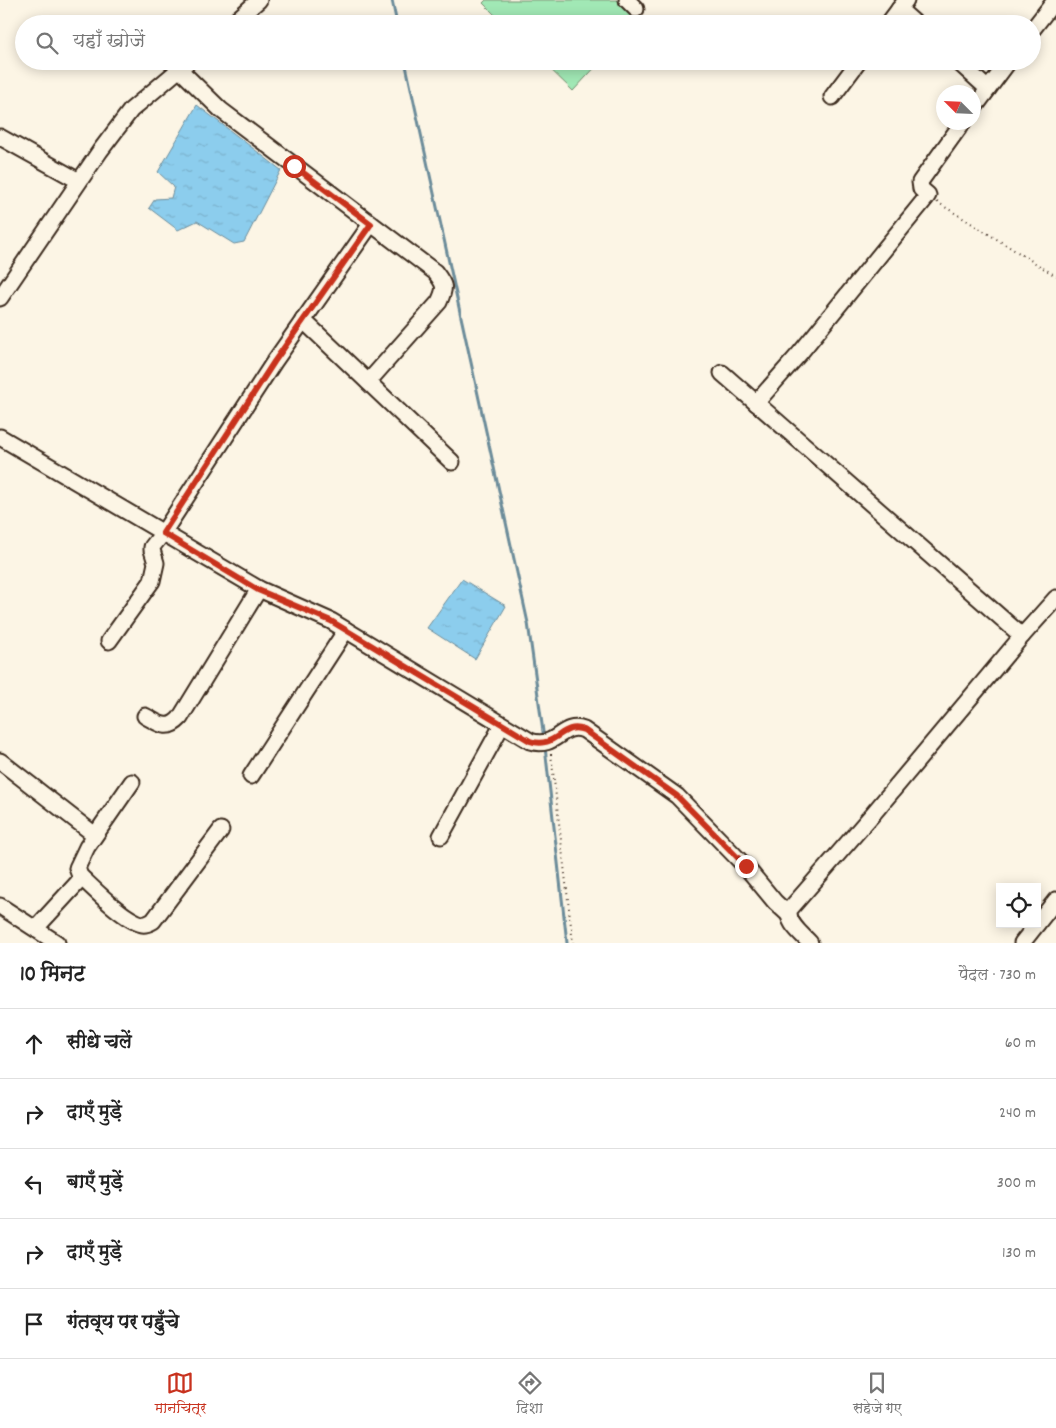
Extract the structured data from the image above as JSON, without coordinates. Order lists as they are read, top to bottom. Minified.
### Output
{"north":"top left","page":{"search":"यहाँ खोजें","heading":["10 मिनट","पैदल · 730 m"],"list":[["सीधे चलें","60 m"],["दाएँ मुड़ें","240 m"],["बाएँ मुड़ें","300 m"],["दाएँ मुड़ें","130 m"],"गंतव्य पर पहुँचे"],"nav":["मानचित्र","दिशा","सहेजे गए"]}}
